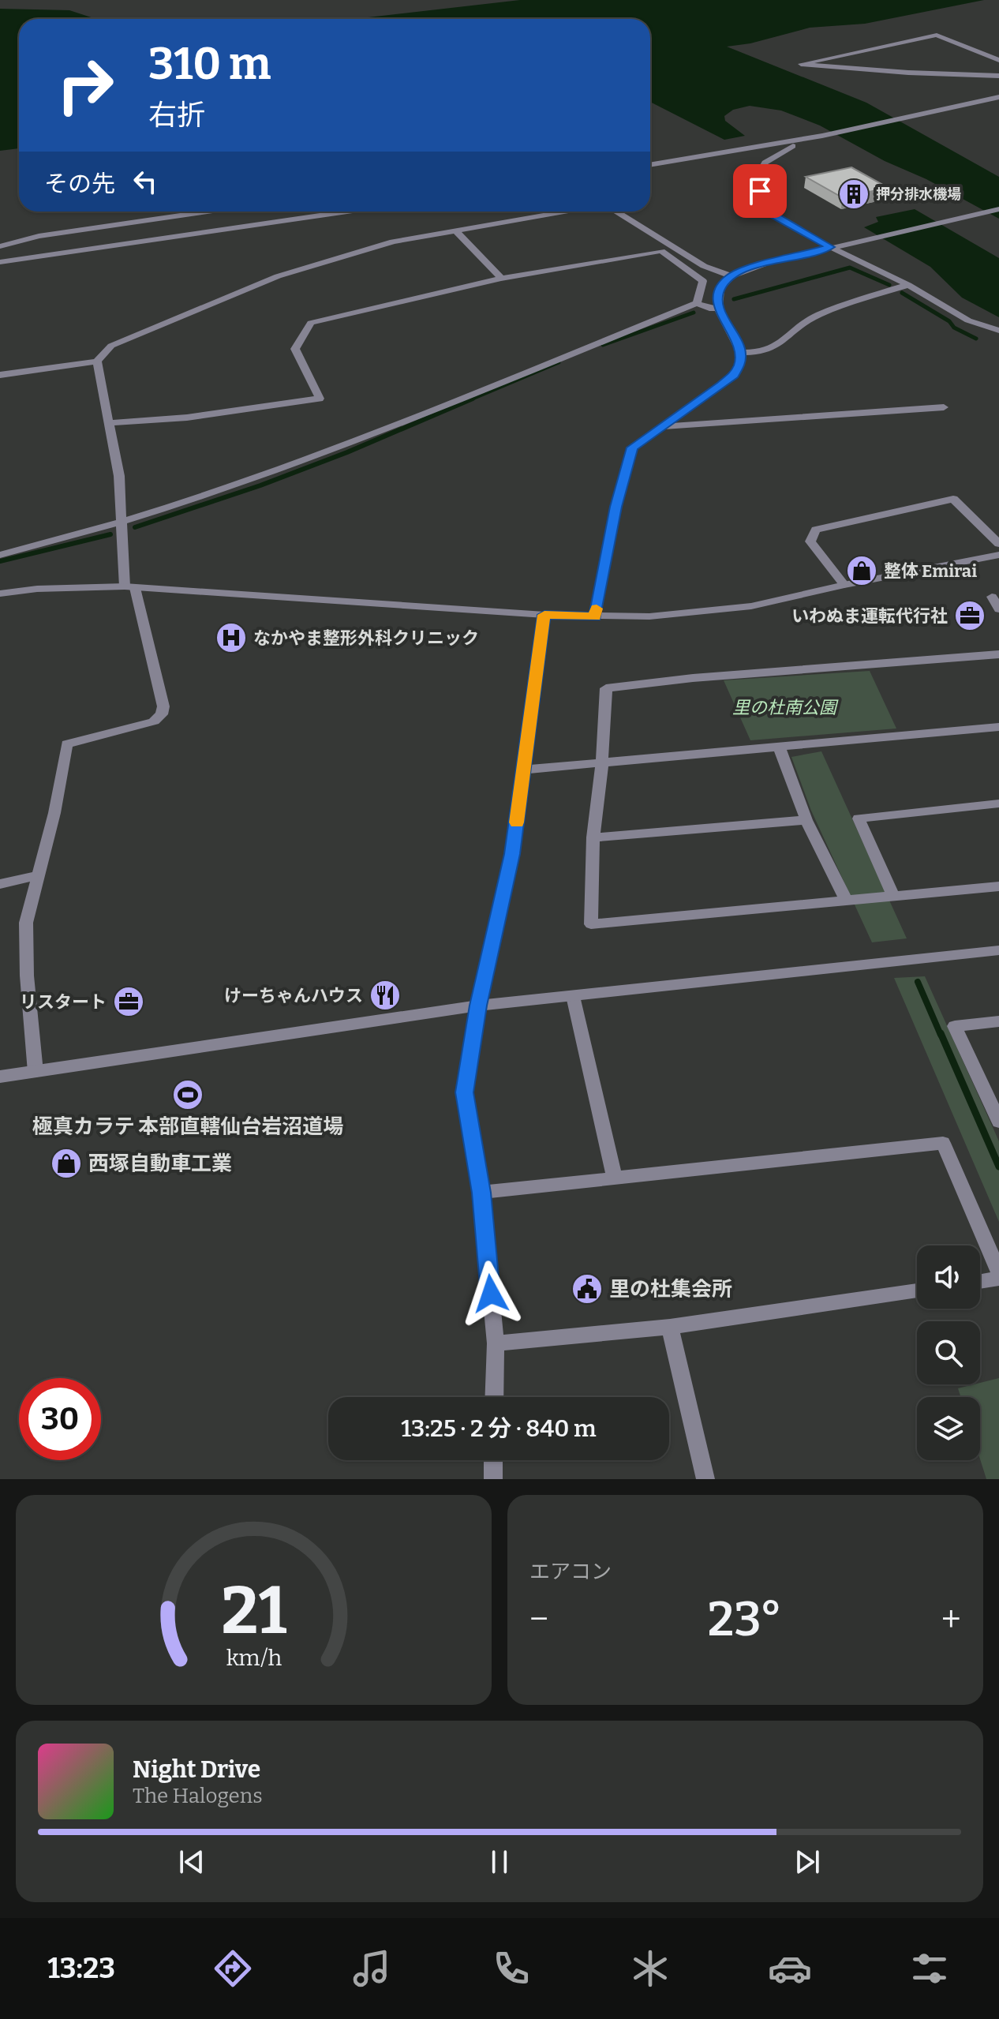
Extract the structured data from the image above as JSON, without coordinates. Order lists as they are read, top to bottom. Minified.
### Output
{"parks":["里の杜南公園"],"places":{"building":["押分排水機場"],"shop":["整体 Emirai","西塚自動車工業"],"office":["いわぬま運転代行社","リスタート"],"hospital":["なかやま整形外科クリニック"],"restaurant":["けーちゃんハウス"],"sports":["極真カラテ 本部直轄仙台岩沼道場"],"public building":["里の杜集会所"]},"page":{"turn":["310 m","右折"],"then":"その先","limit":"30","trip":"13:25 · 2 分 · 840 m","tile":"エアコン","heat":["−","23°","+"],"song":["Night Drive","The Halogens"],"tabs":"13:23","gauge":["21","km/h"]}}
